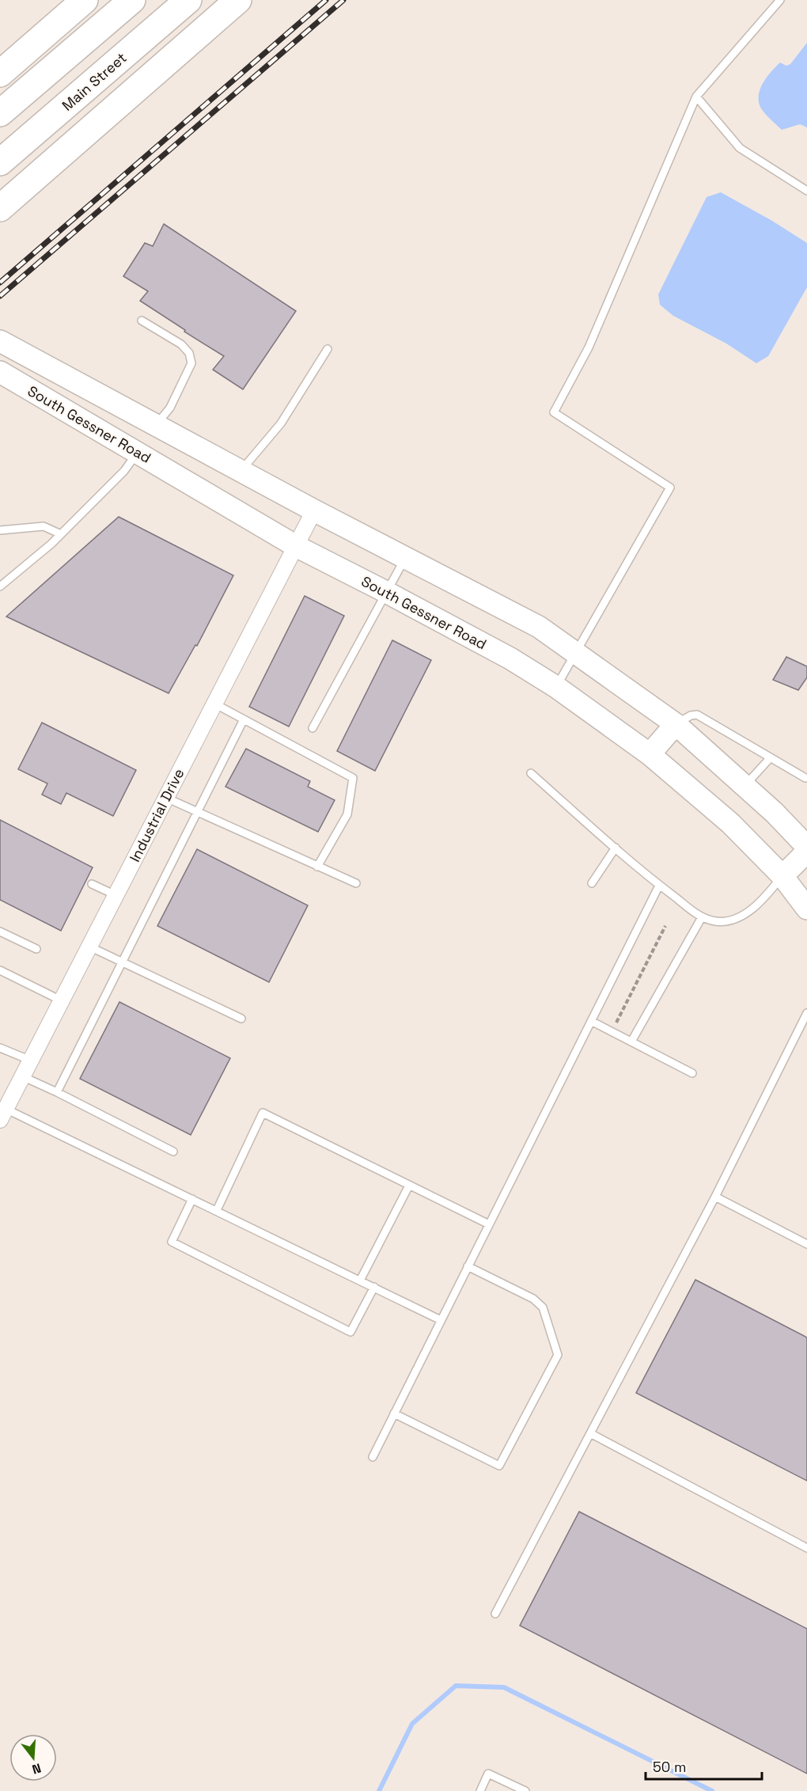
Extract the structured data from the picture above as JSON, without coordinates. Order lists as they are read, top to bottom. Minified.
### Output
{"streets":{"highway":["Main Street"],"main road":["South Gessner Road"],"street":["Industrial Drive"]},"crossings":[["South Gessner Road","Industrial Drive"]],"scale_bar":"50 m","north":"bottom"}
